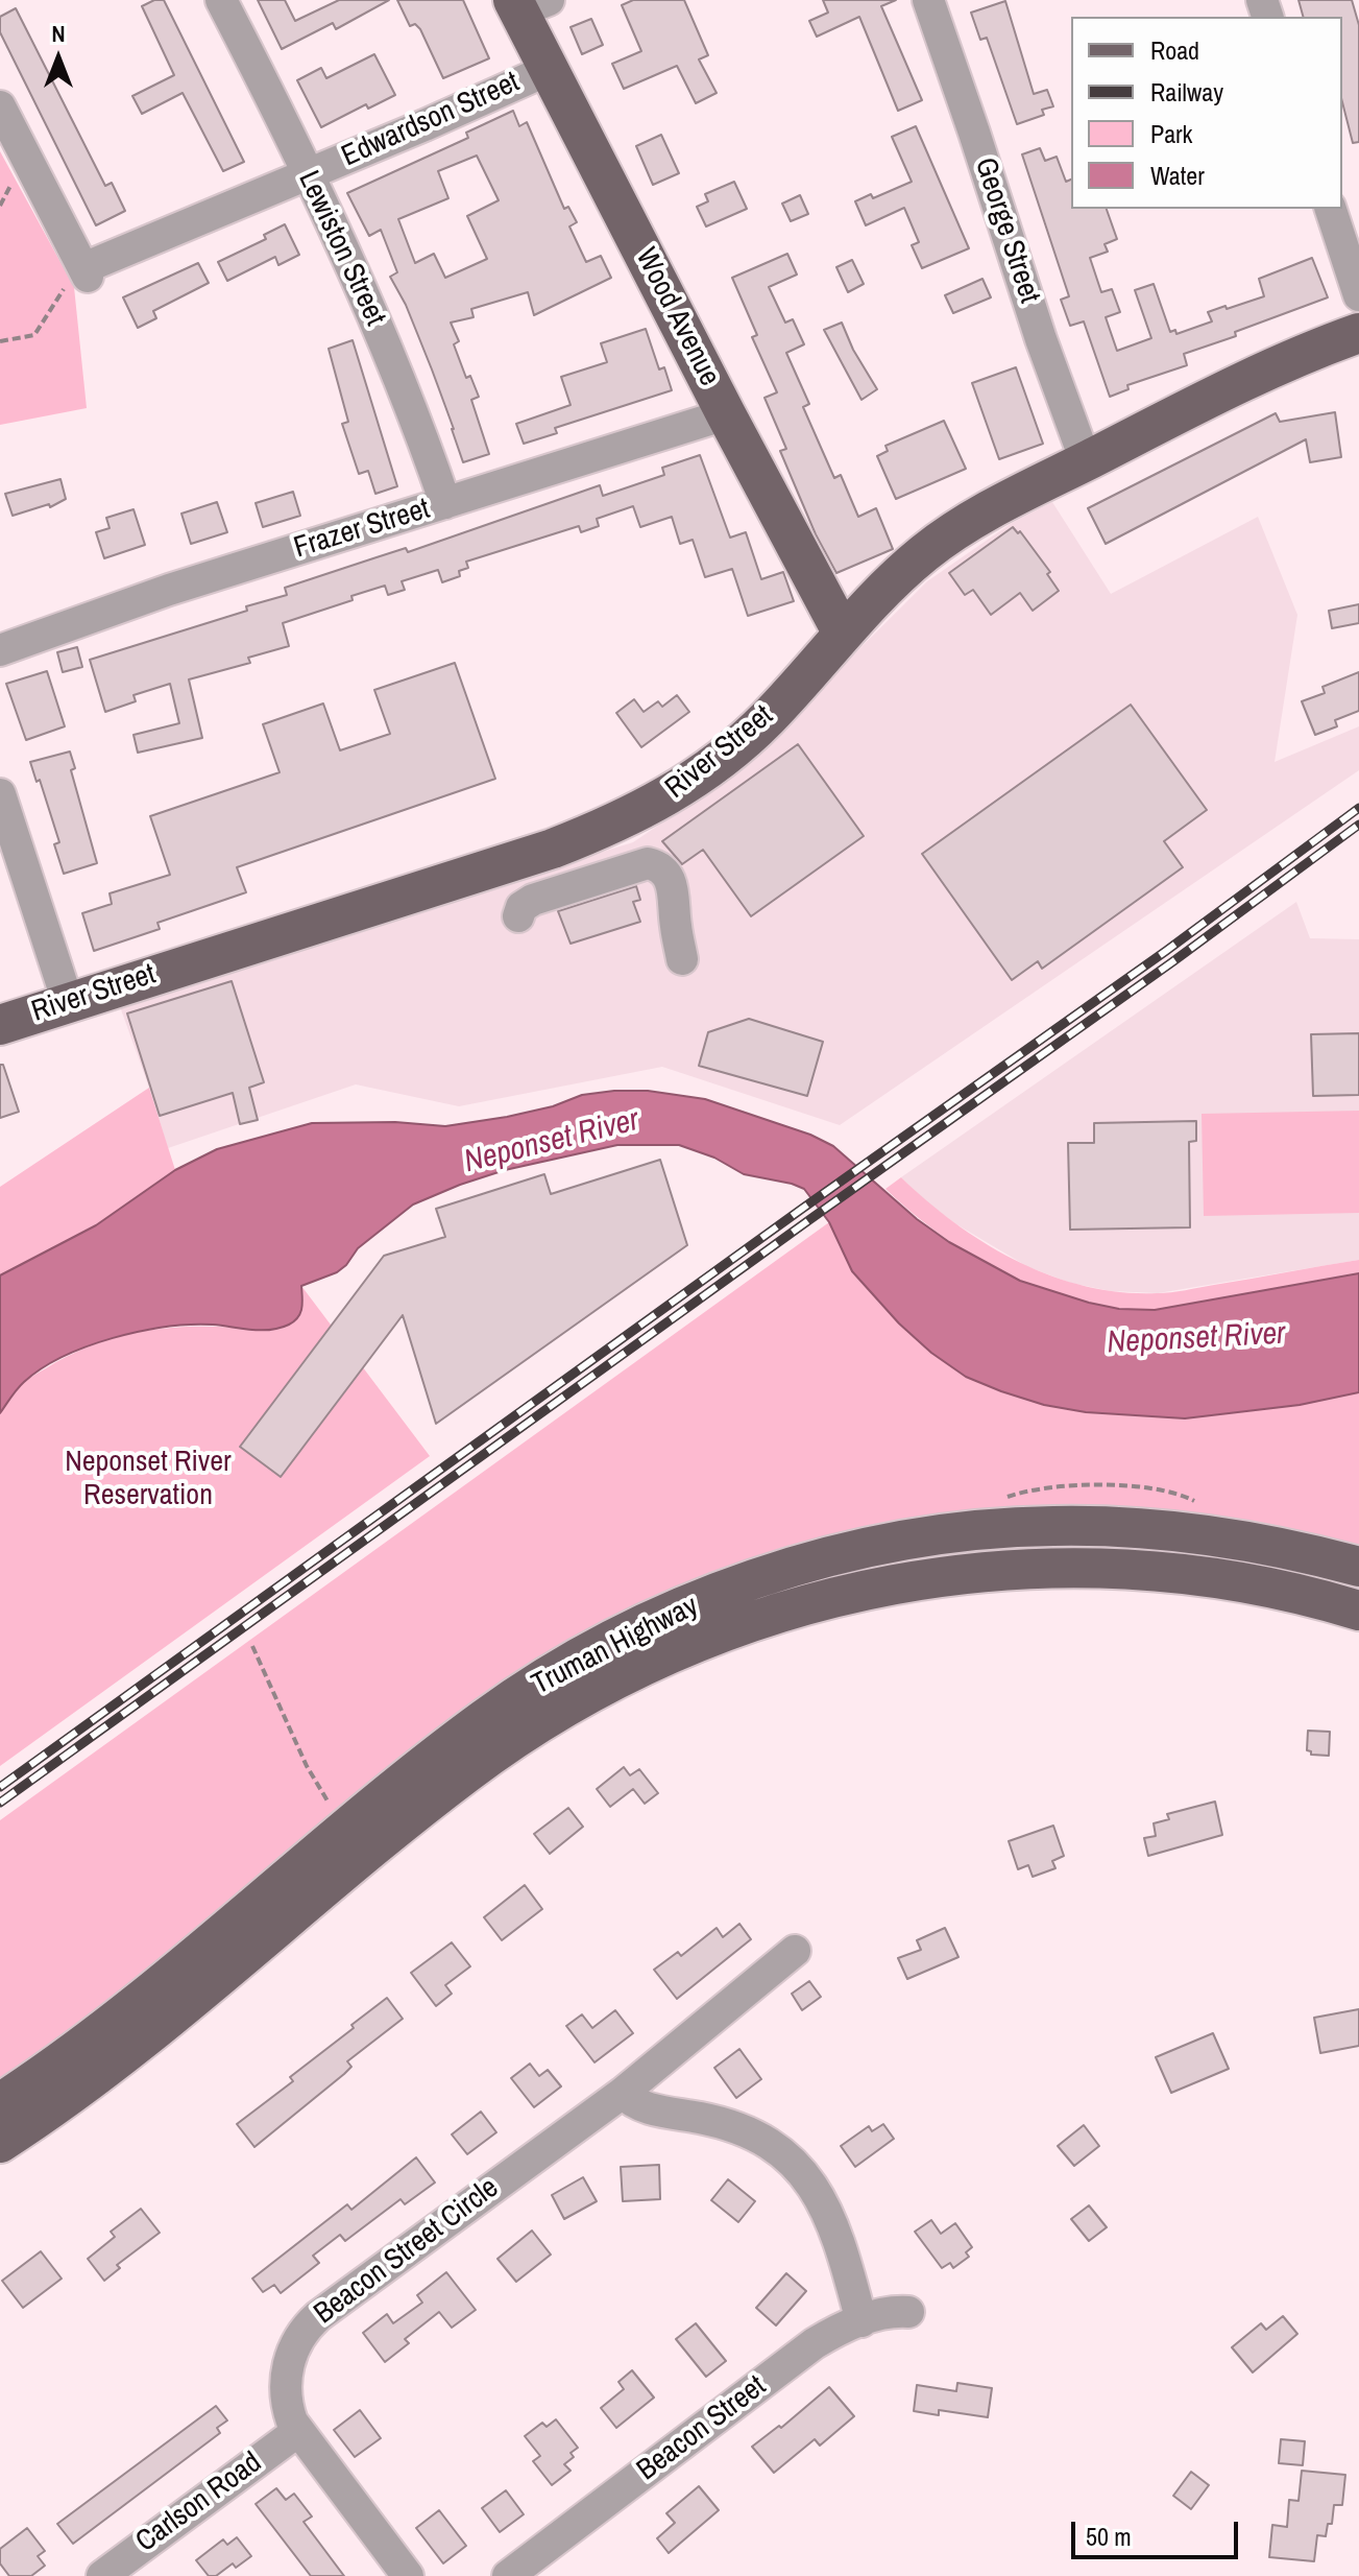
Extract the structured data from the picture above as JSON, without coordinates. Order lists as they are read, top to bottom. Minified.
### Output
{"streets":{"main road":["Wood Avenue","River Street","Truman Highway"],"street":["Edwardson Street","George Street","Lewiston Street","Frazer Street","Beacon Street Circle","Beacon Street","Carlson Road"]},"crossings":[["Edwardson Street","Lewiston Street"],["Edwardson Street","Wood Avenue"],["George Street","River Street"],["Lewiston Street","Frazer Street"],["Wood Avenue","Frazer Street"],["Wood Avenue","River Street"],["Beacon Street Circle","Carlson Road"]],"water":["Neponset River"],"parks":["Neponset River Reservation"],"legend":["Road","Railway","Park","Water"],"scale_bar":"50 m","north":"top"}
